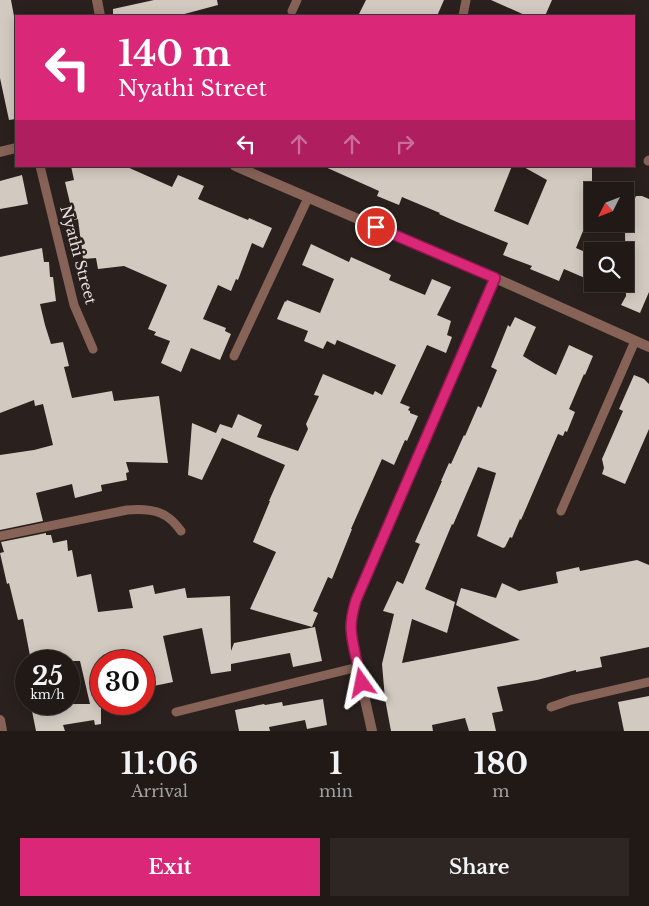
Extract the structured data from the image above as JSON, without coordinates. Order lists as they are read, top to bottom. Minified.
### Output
{"streets":{"lane":["Nyathi Street"]},"north":"bottom left","page":{"turn":["140 m","Nyathi Street"],"speed":"25 km/h","limit":"30","eta":["11:06","Arrival","1","min","180","m"],"buttons":["Exit","Share"]}}
